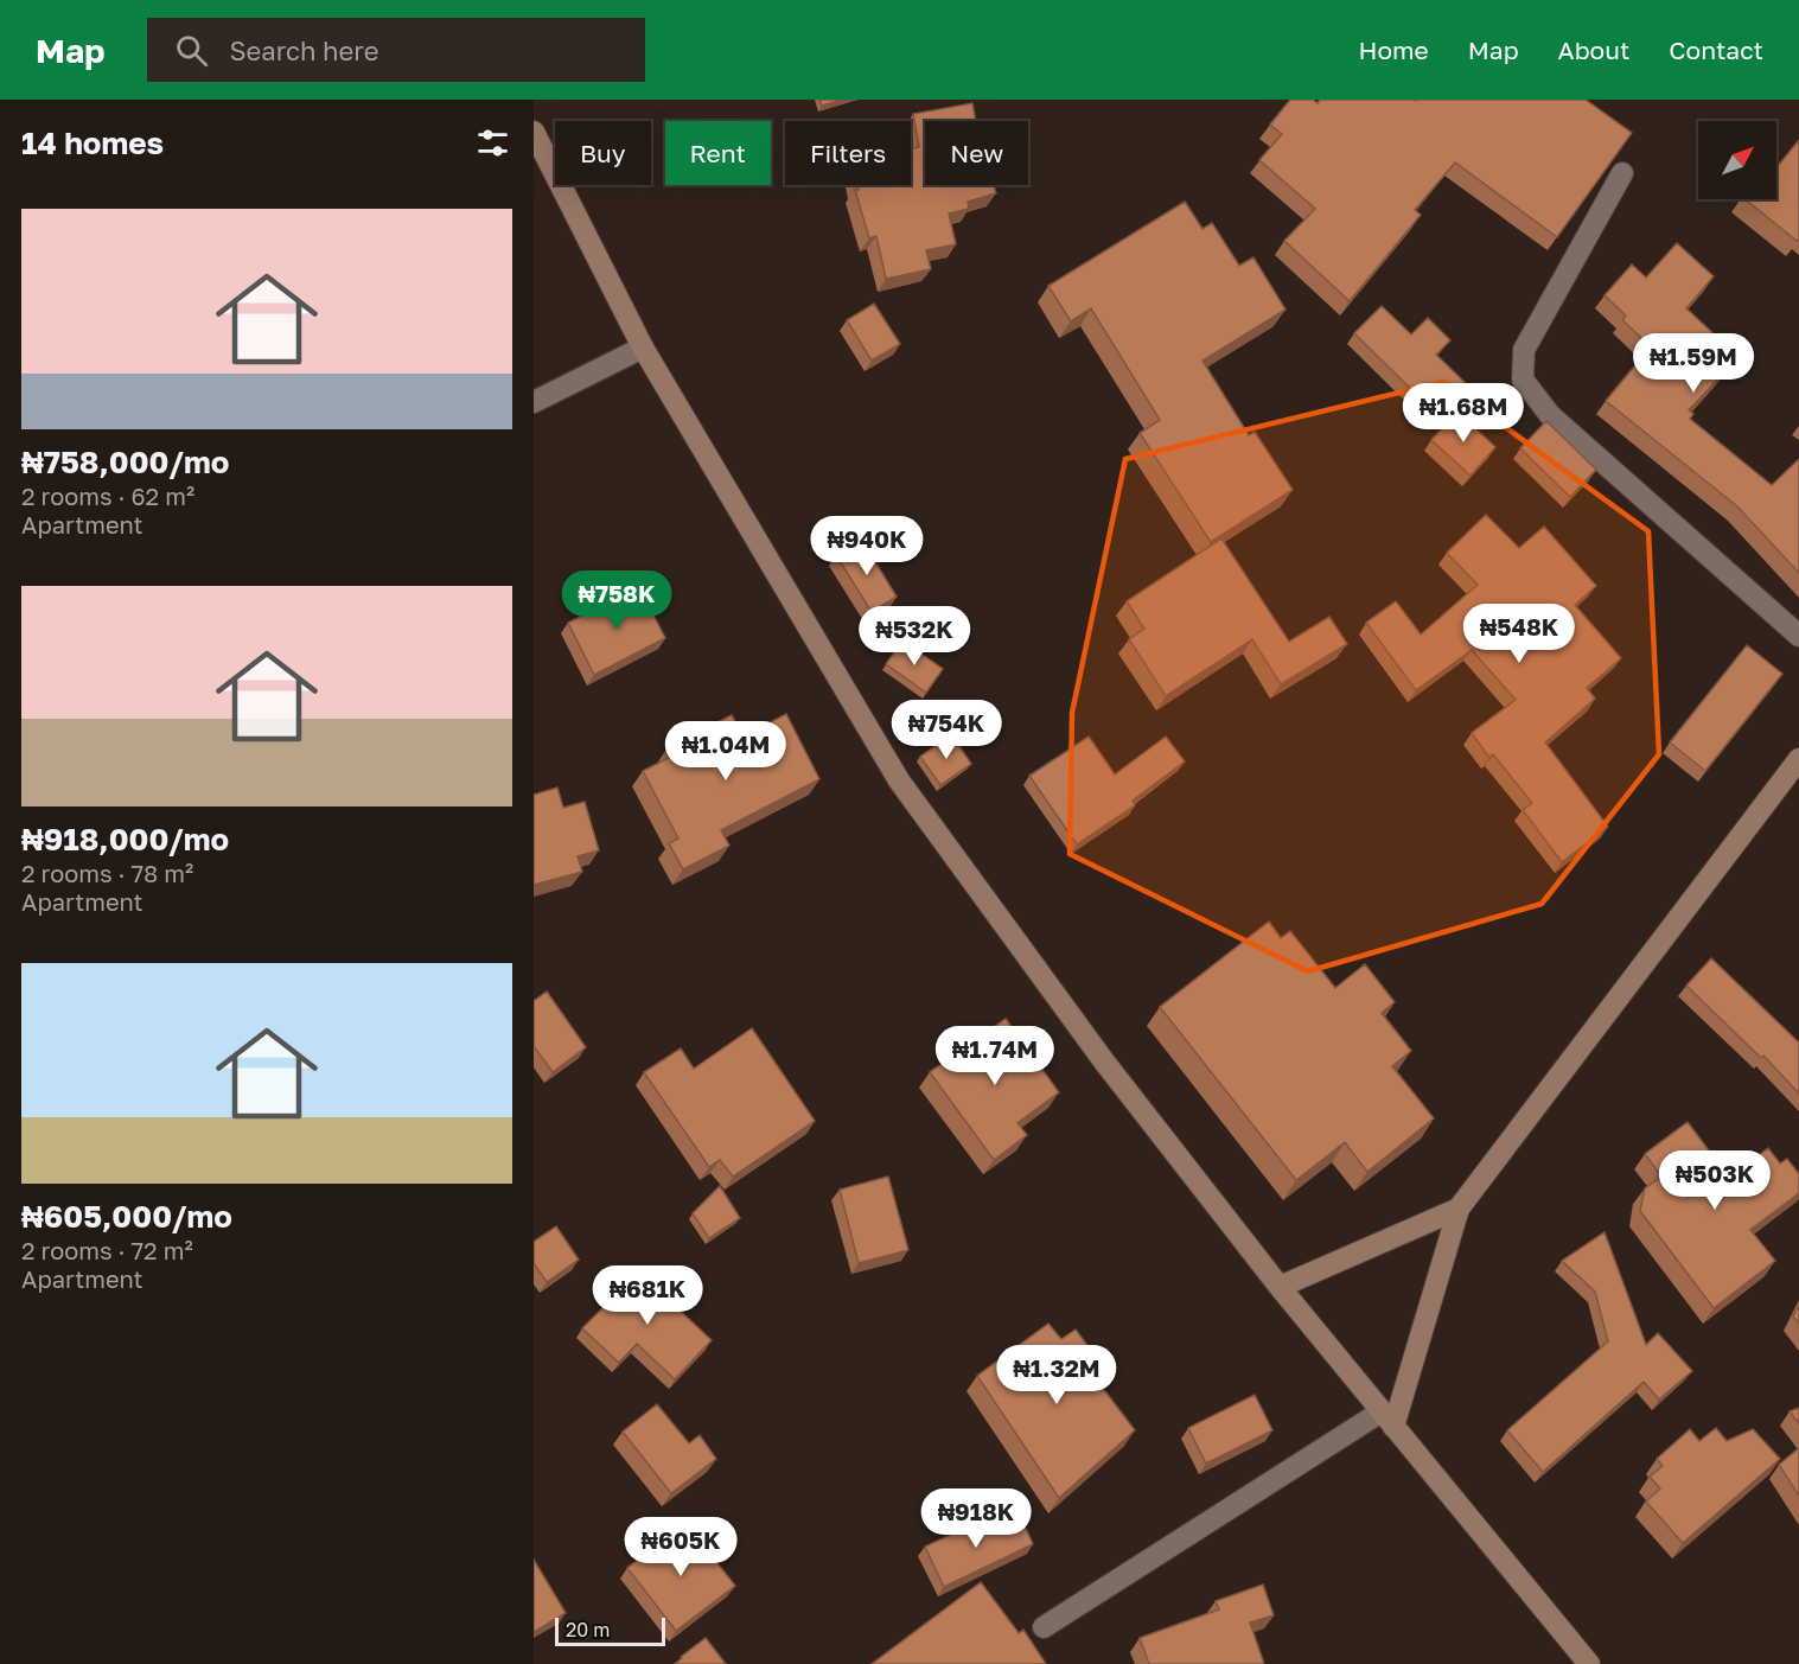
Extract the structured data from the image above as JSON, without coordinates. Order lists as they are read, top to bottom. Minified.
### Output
{"scale_bar":"20 m","north":"top right","page":{"header":"Map","search":"Search here","nav":["Home","Map","About","Contact"],"heading":"14 homes","chip":["Buy","Rent","Filters","New"],"list":[{"name":"₦758,000/mo","note":"2 rooms · 62 m² · Apartment"},{"name":"₦918,000/mo","note":"2 rooms · 78 m² · Apartment"},{"name":"₦605,000/mo","note":"2 rooms · 72 m² · Apartment"}],"price":["₦1.59M","₦1.68M","₦940K","₦758K","₦548K","₦532K","₦754K","₦1.04M","₦1.74M","₦503K","₦681K","₦1.32M","₦918K","₦605K"],"scale":"20 m"}}
